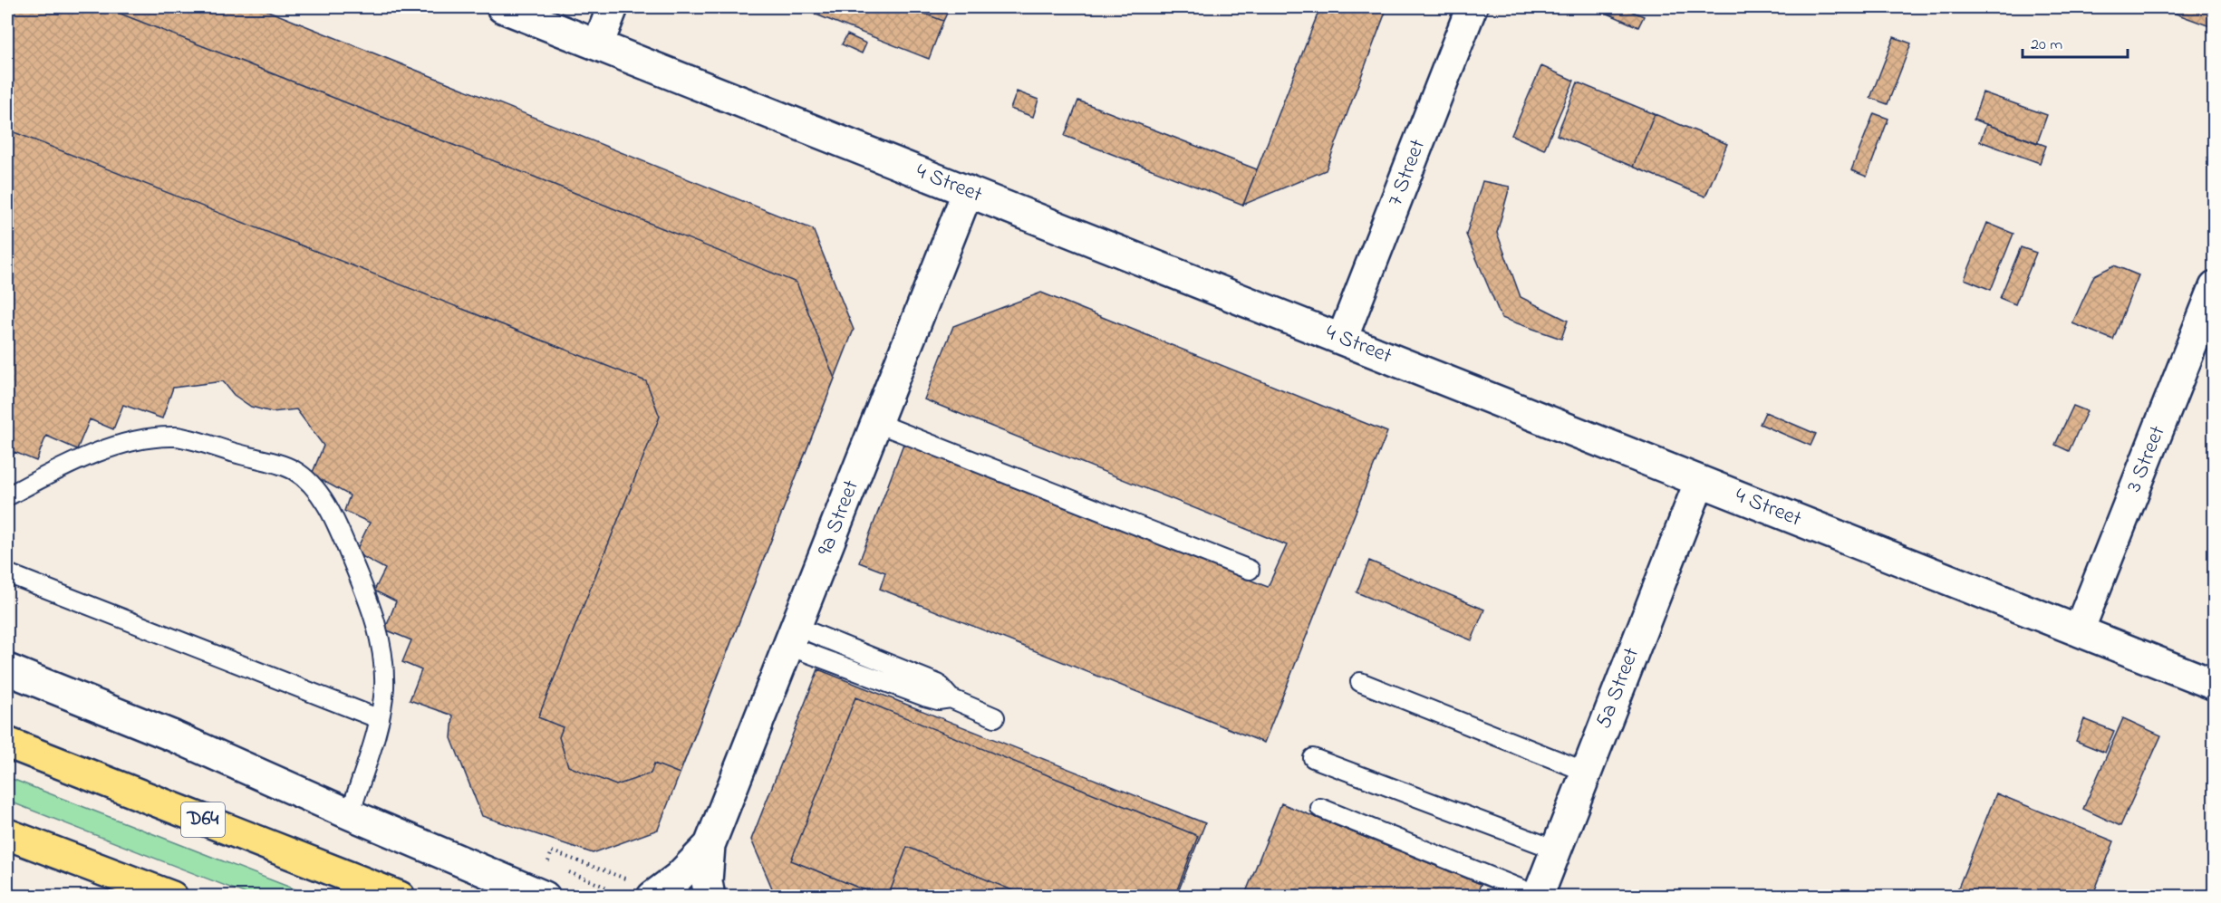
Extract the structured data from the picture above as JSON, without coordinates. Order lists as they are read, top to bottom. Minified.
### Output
{"streets":{"main road":["D64"],"street":["7 Street","4 Street","3 Street","9a Street","5a Street"]},"crossings":[["7 Street","4 Street"],["4 Street","3 Street"],["4 Street","9a Street"],["4 Street","5a Street"]],"scale_bar":"20 m"}
